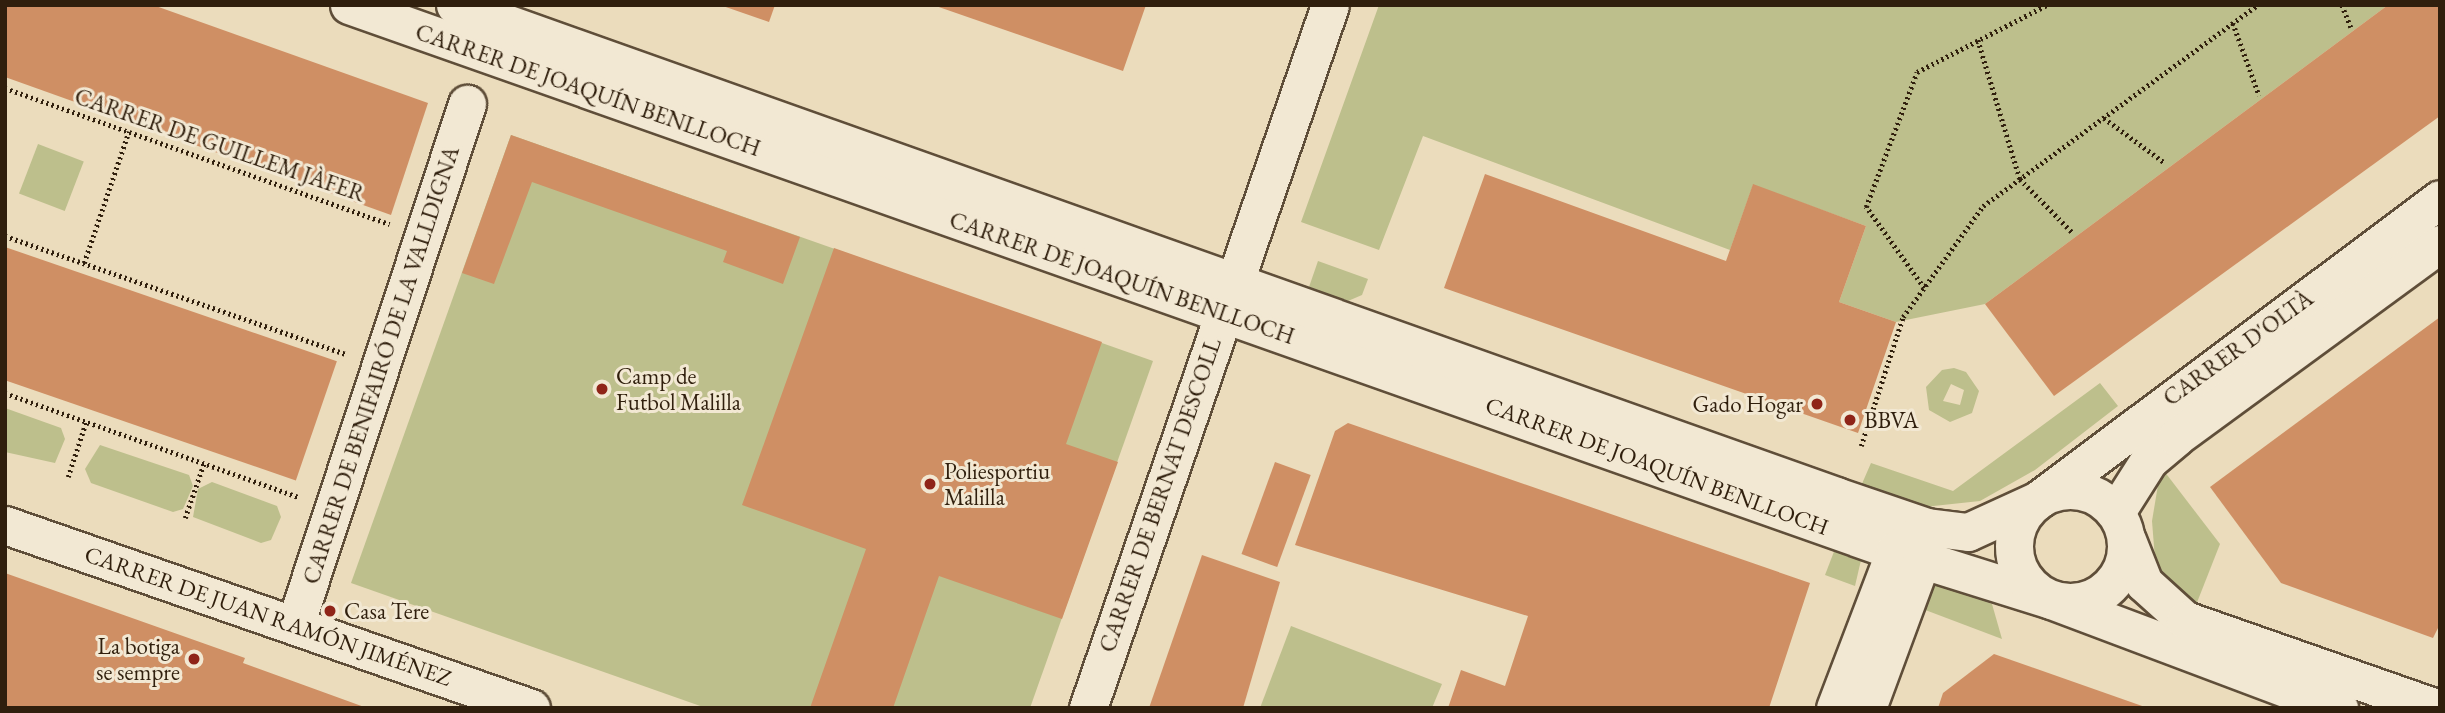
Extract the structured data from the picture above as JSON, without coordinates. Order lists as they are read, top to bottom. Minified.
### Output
{"streets":{"street":["CARRER DE JOAQUÍN BENLLOCH","CARRER D'OLTÀ","CARRER DE BENIFAIRÓ DE LA VALLDIGNA","CARRER DE BERNAT DESCOLL","CARRER DE JUAN RAMÓN JIMÉNEZ"],"path":["CARRER DE GUILLEM JÀFER"]},"crossings":[["CARRER DE JOAQUÍN BENLLOCH","CARRER D'OLTÀ"],["CARRER DE JOAQUÍN BENLLOCH","CARRER DE BERNAT DESCOLL"],["CARRER DE GUILLEM JÀFER","CARRER DE BENIFAIRÓ DE LA VALLDIGNA"],["CARRER DE BENIFAIRÓ DE LA VALLDIGNA","CARRER DE JUAN RAMÓN JIMÉNEZ"]],"places":["Camp de Futbol Malilla","Gado Hogar","BBVA","Poliesportiu Malilla","Casa Tere","La botiga se sempre"]}
